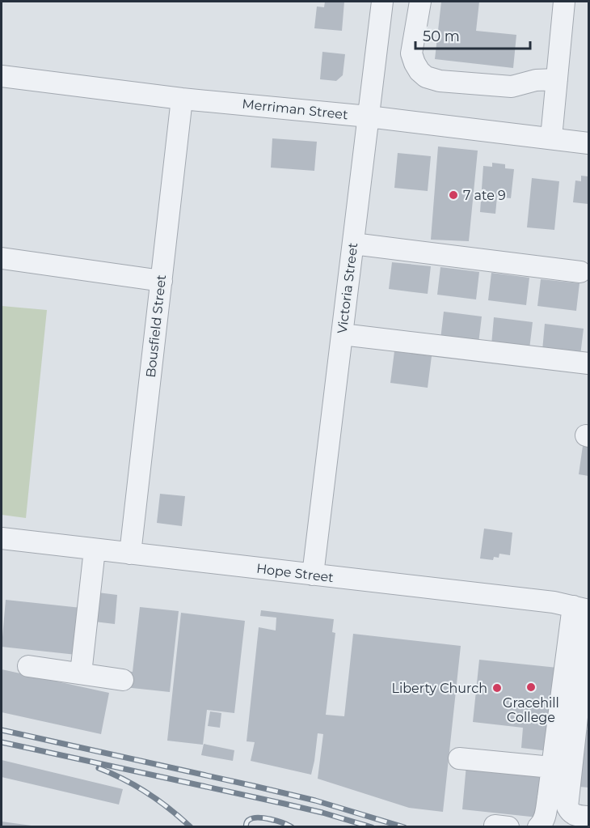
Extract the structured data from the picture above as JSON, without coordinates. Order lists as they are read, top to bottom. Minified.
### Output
{"streets":{"street":["Merriman Street","Victoria Street","Bousfield Street","Hope Street"]},"crossings":[["Merriman Street","Victoria Street"],["Merriman Street","Bousfield Street"],["Victoria Street","Hope Street"],["Bousfield Street","Hope Street"]],"places":["7 ate 9","Gracehill College","Liberty Church"],"scale_bar":"50 m"}
